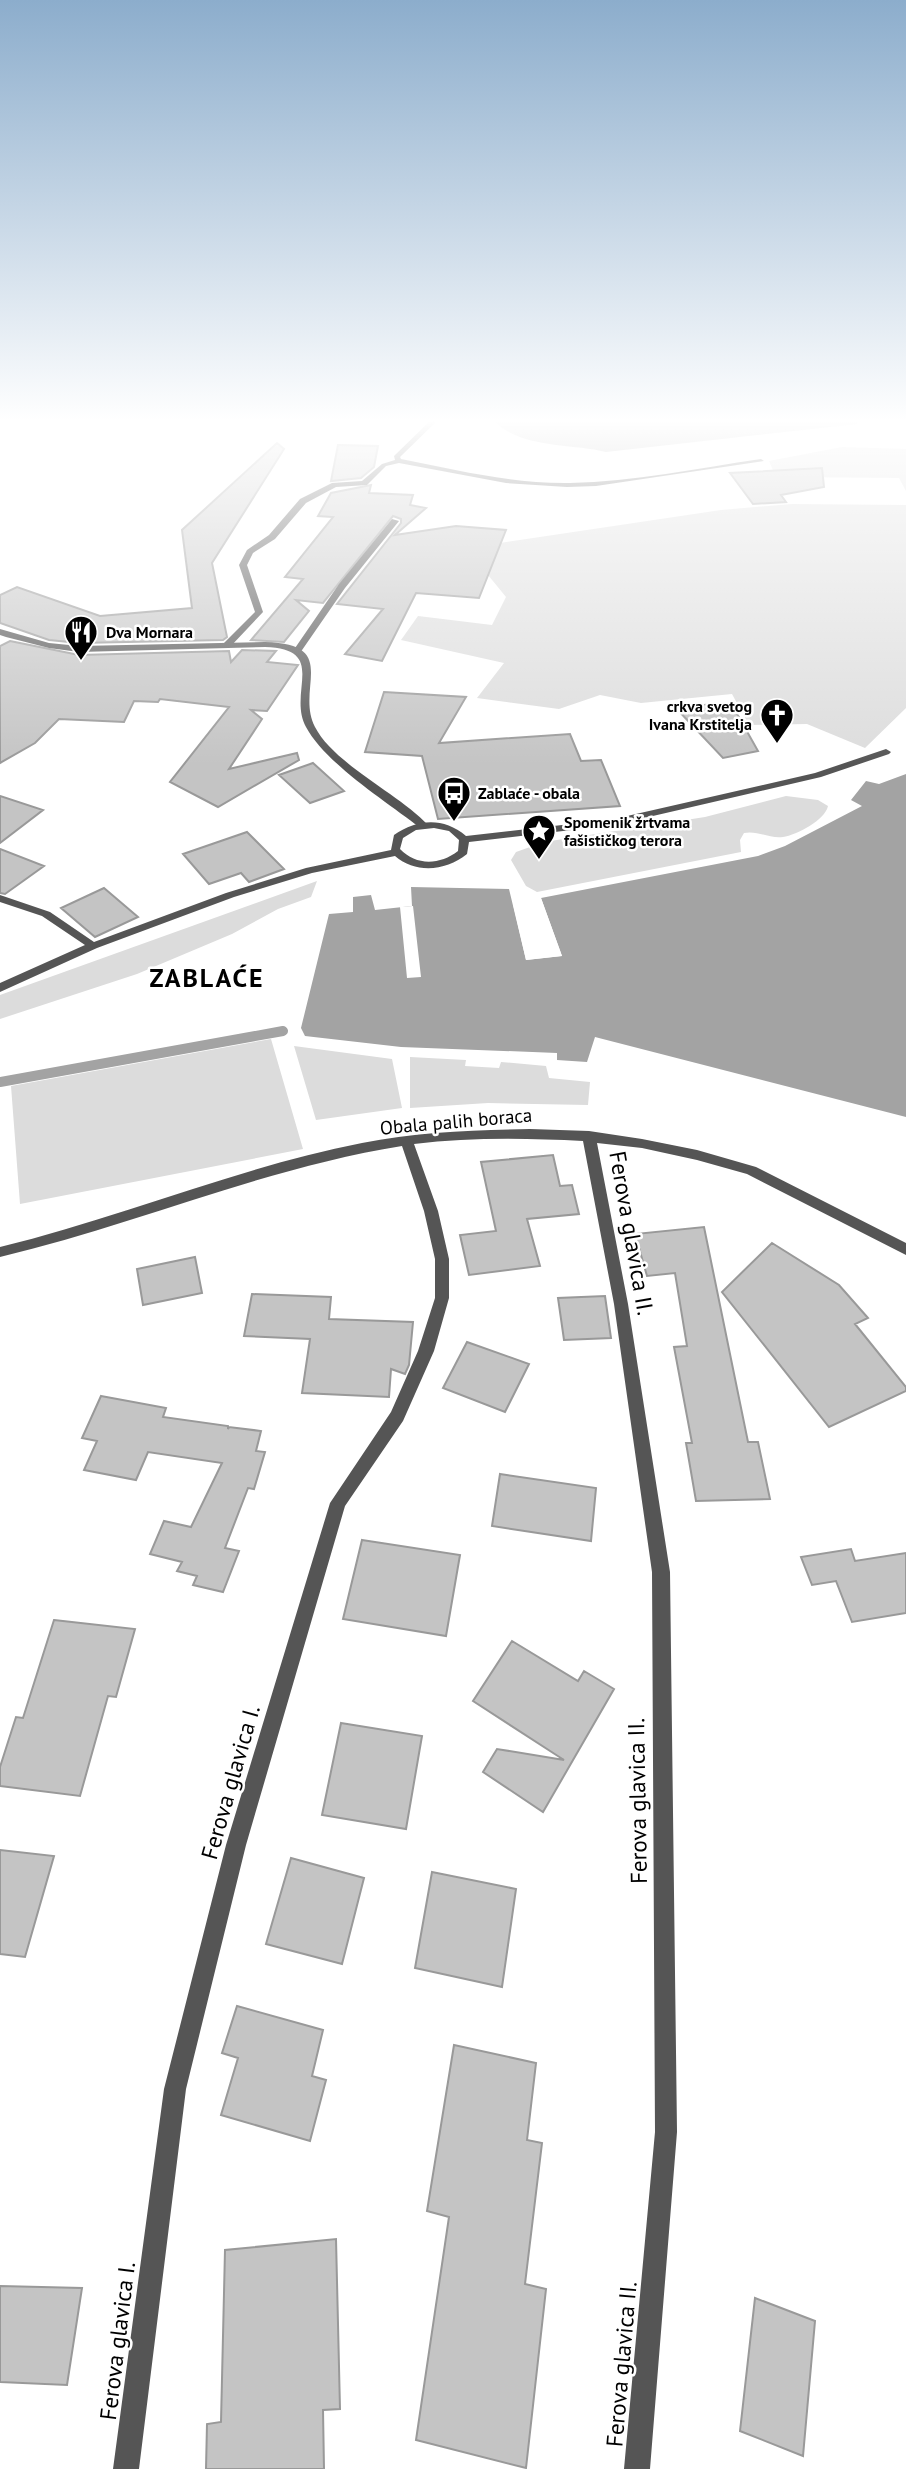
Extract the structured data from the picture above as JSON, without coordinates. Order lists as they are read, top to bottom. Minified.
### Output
{"streets":{"street":["Obala palih boraca","Ferova glavica II.","Ferova glavica I."]},"crossings":[["Obala palih boraca","Ferova glavica II."],["Obala palih boraca","Ferova glavica I."]],"districts":["ZABLAĆE"],"places":{"restaurant":["Dva Mornara"],"church":["crkva svetog Ivana Krstitelja"],"bus stop":["Zablaće - obala"],"place":["Spomenik žrtvama fašističkog terora"]}}
